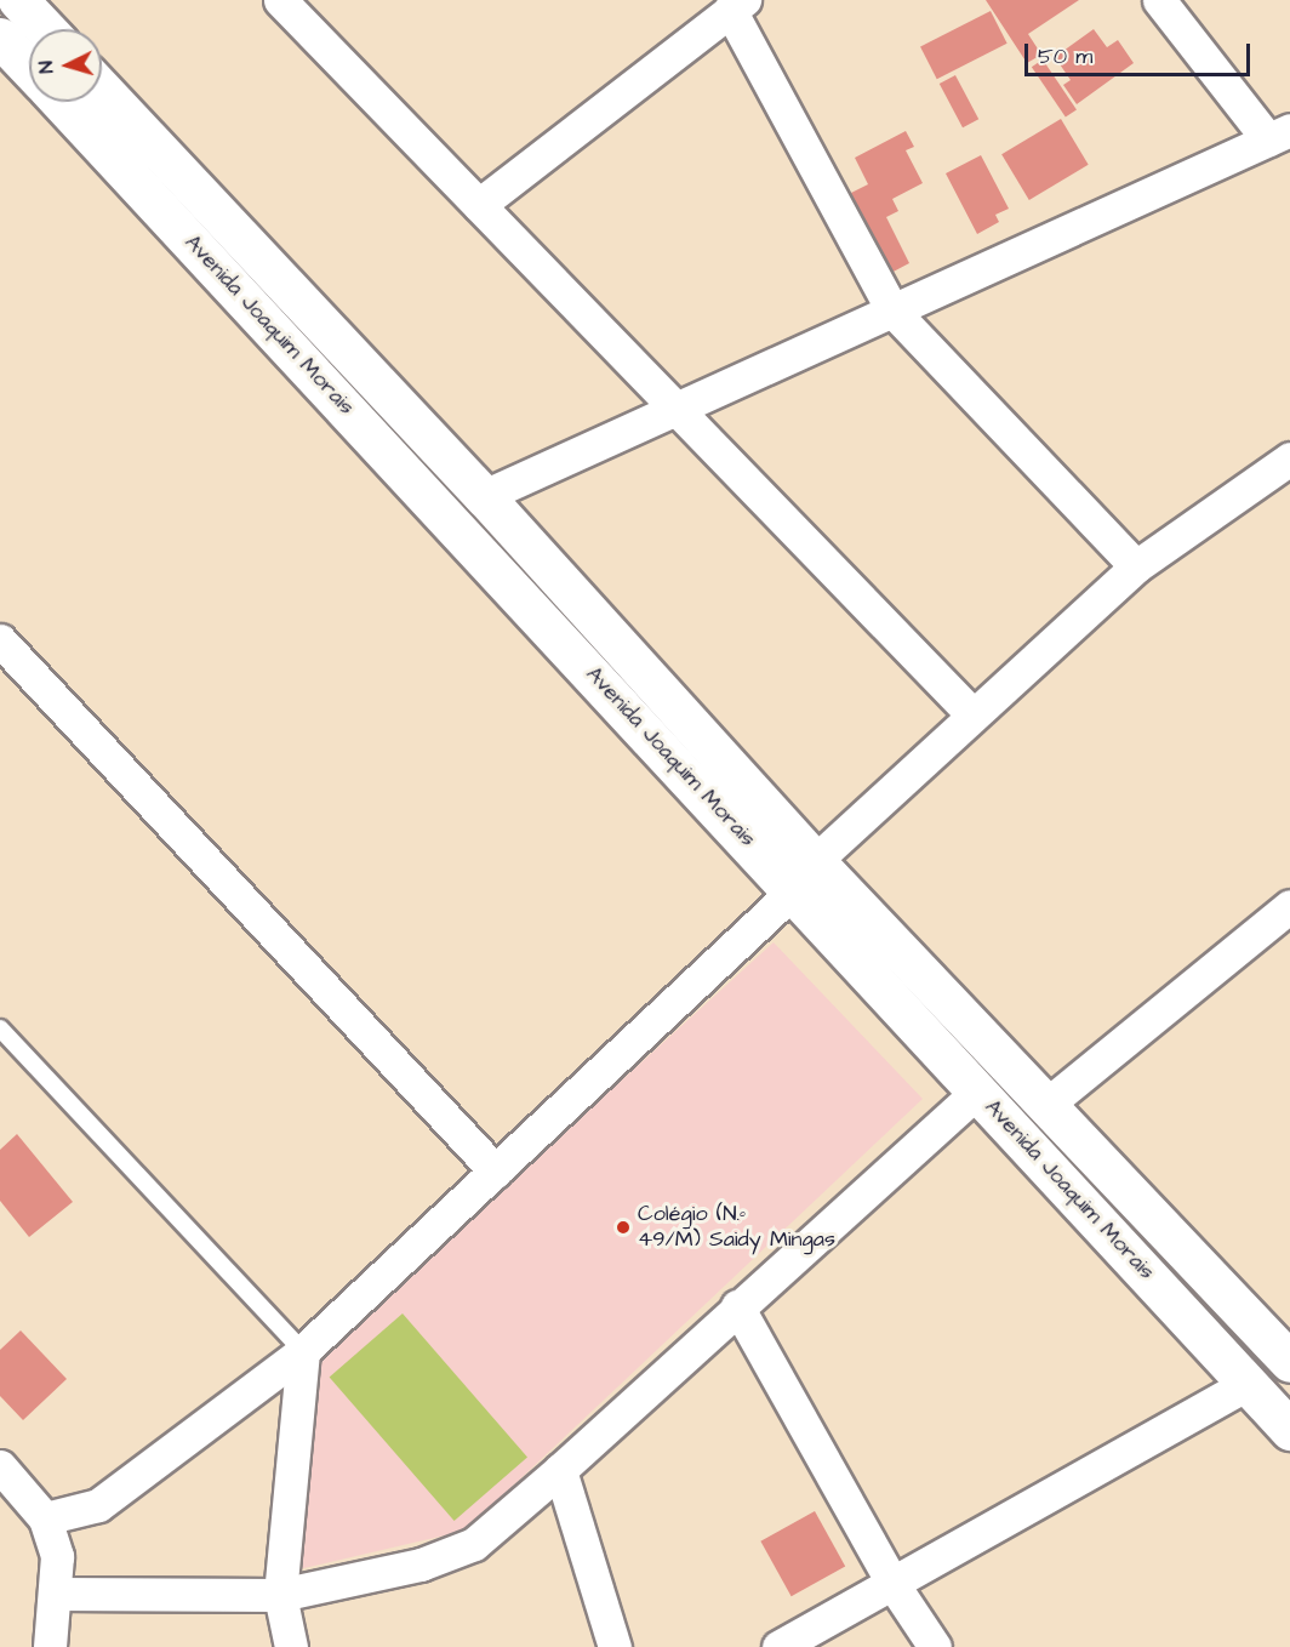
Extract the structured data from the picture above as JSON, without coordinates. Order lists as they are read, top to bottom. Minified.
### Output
{"streets":{"street":["Avenida Joaquim Morais"]},"places":["Colégio (N.º 49/M) Saidy Mingas"],"scale_bar":"50 m","north":"left"}
